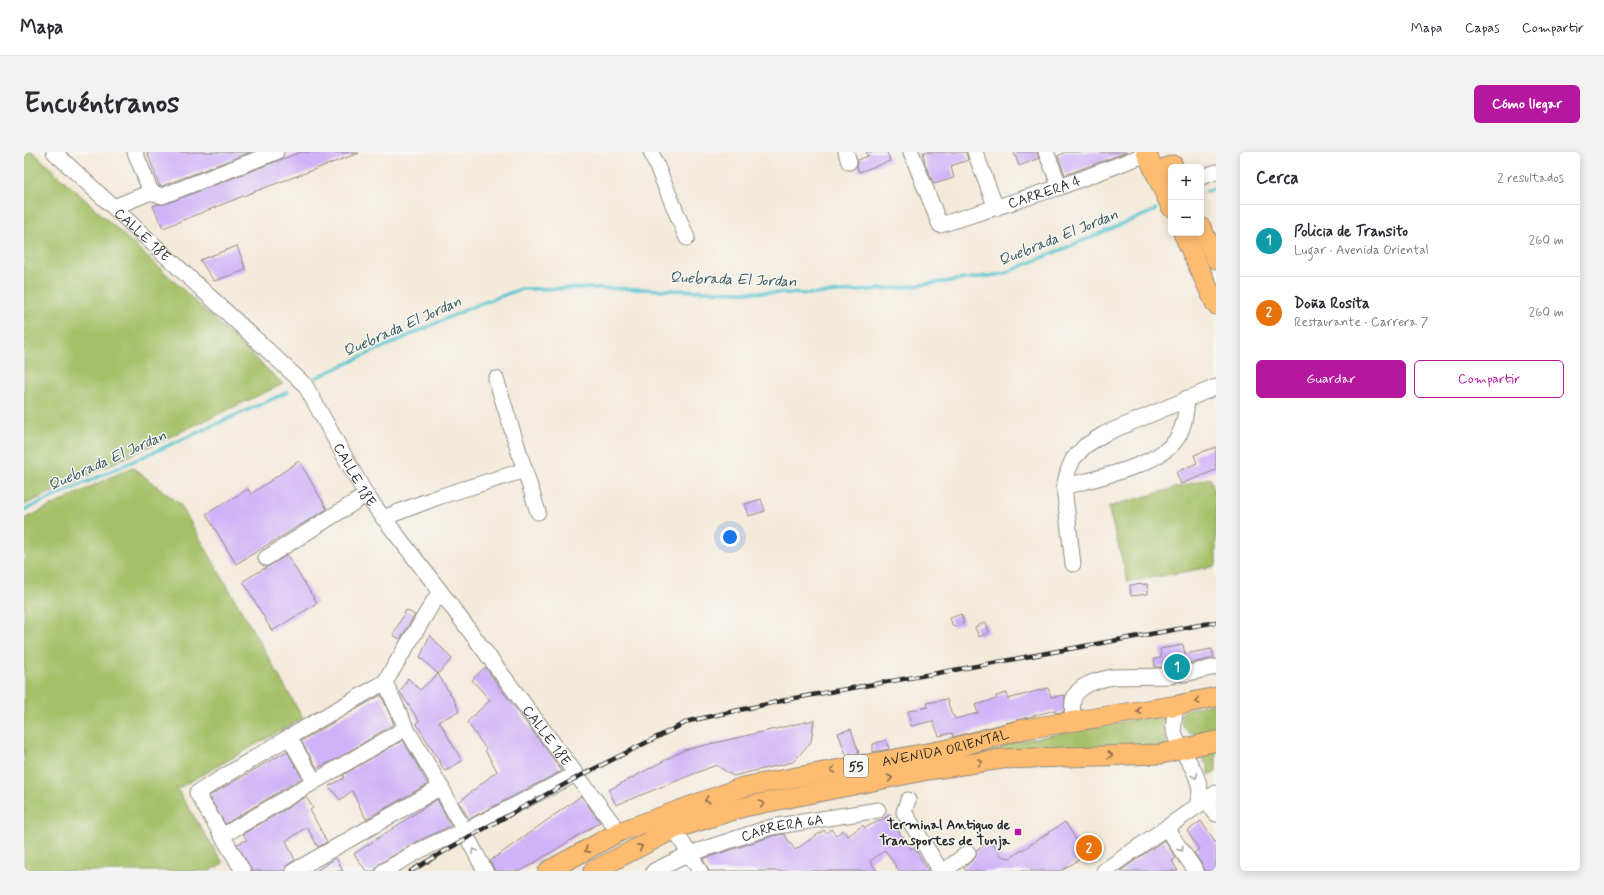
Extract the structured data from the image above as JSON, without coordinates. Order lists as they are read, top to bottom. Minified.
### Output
{"streets":{"main road":["AVENIDA ORIENTAL","55"],"street":["CARRERA 4","CALLE 18E","CARRERA 6A"]},"crossings":[["CALLE 18E","AVENIDA ORIENTAL"]],"water":["Quebrada El Jordan"],"places":{"transit":["Terminal Antiguo de Transportes de Tunja"]},"page":{"header":"Mapa","nav":["Mapa","Capas","Compartir"],"buttons":["Cómo llegar",["Guardar","Compartir"]],"title":"Encuéntranos","heading":["Cerca","2 resultados"],"map_buttons":["+","−"],"list":[{"mark":"1","name":"Policia de Transito","note":"Lugar · Avenida Oriental","value":"260 m"},{"mark":"2","name":"Doña Rosita","note":"Restaurante · Carrera 7","value":"260 m"}],"pins":["1","2"]}}
